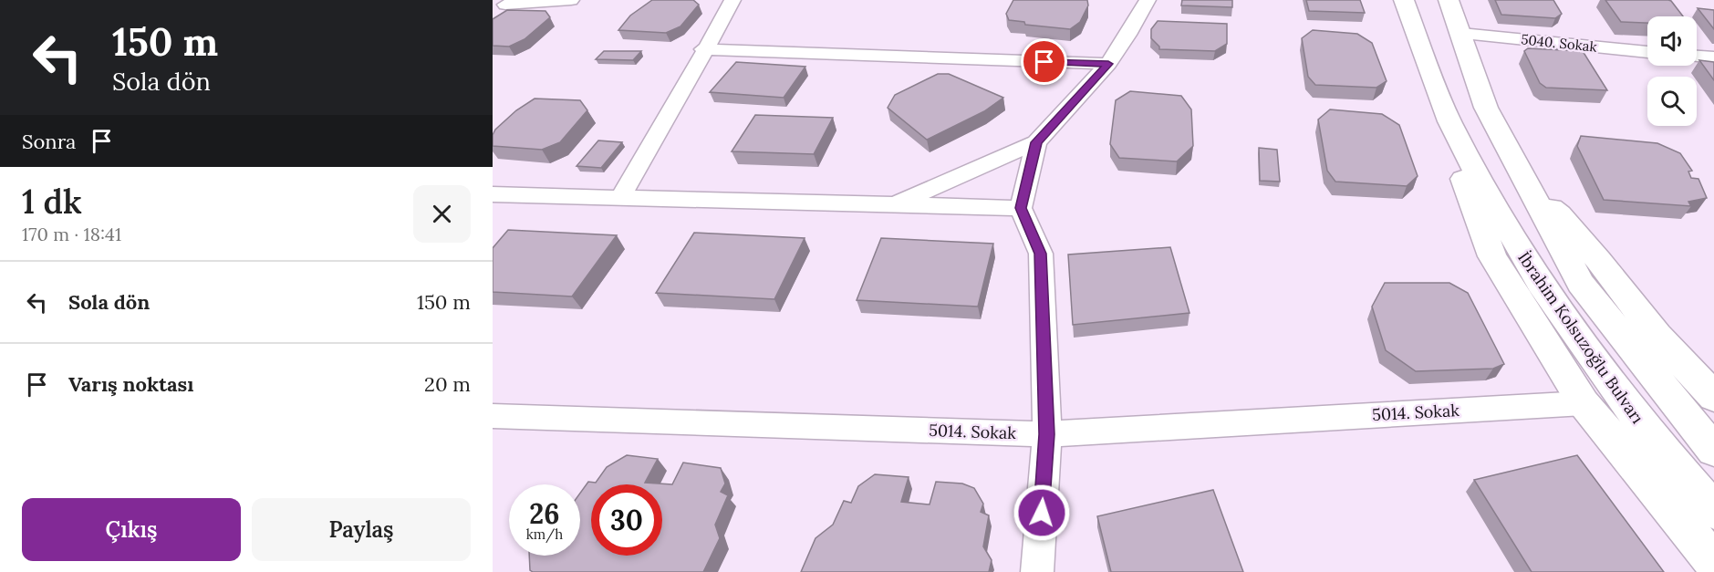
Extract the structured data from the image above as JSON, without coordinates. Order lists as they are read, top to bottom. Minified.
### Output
{"streets":{"main road":["İbrahim Kolsuzoğlu Bulvarı"],"street":["5040. Sokak","5014. Sokak"]},"crossings":[["5040. Sokak","İbrahim Kolsuzoğlu Bulvarı"]],"page":{"turn":["150 m","Sola dön"],"then":"Sonra","heading":["1 dk","170 m · 18:41"],"list":[{"name":"Sola dön","value":"150 m"},{"name":"Varış noktası","value":"20 m"}],"speed":"26 km/h","limit":"30","buttons":["Çıkış","Paylaş"]}}
